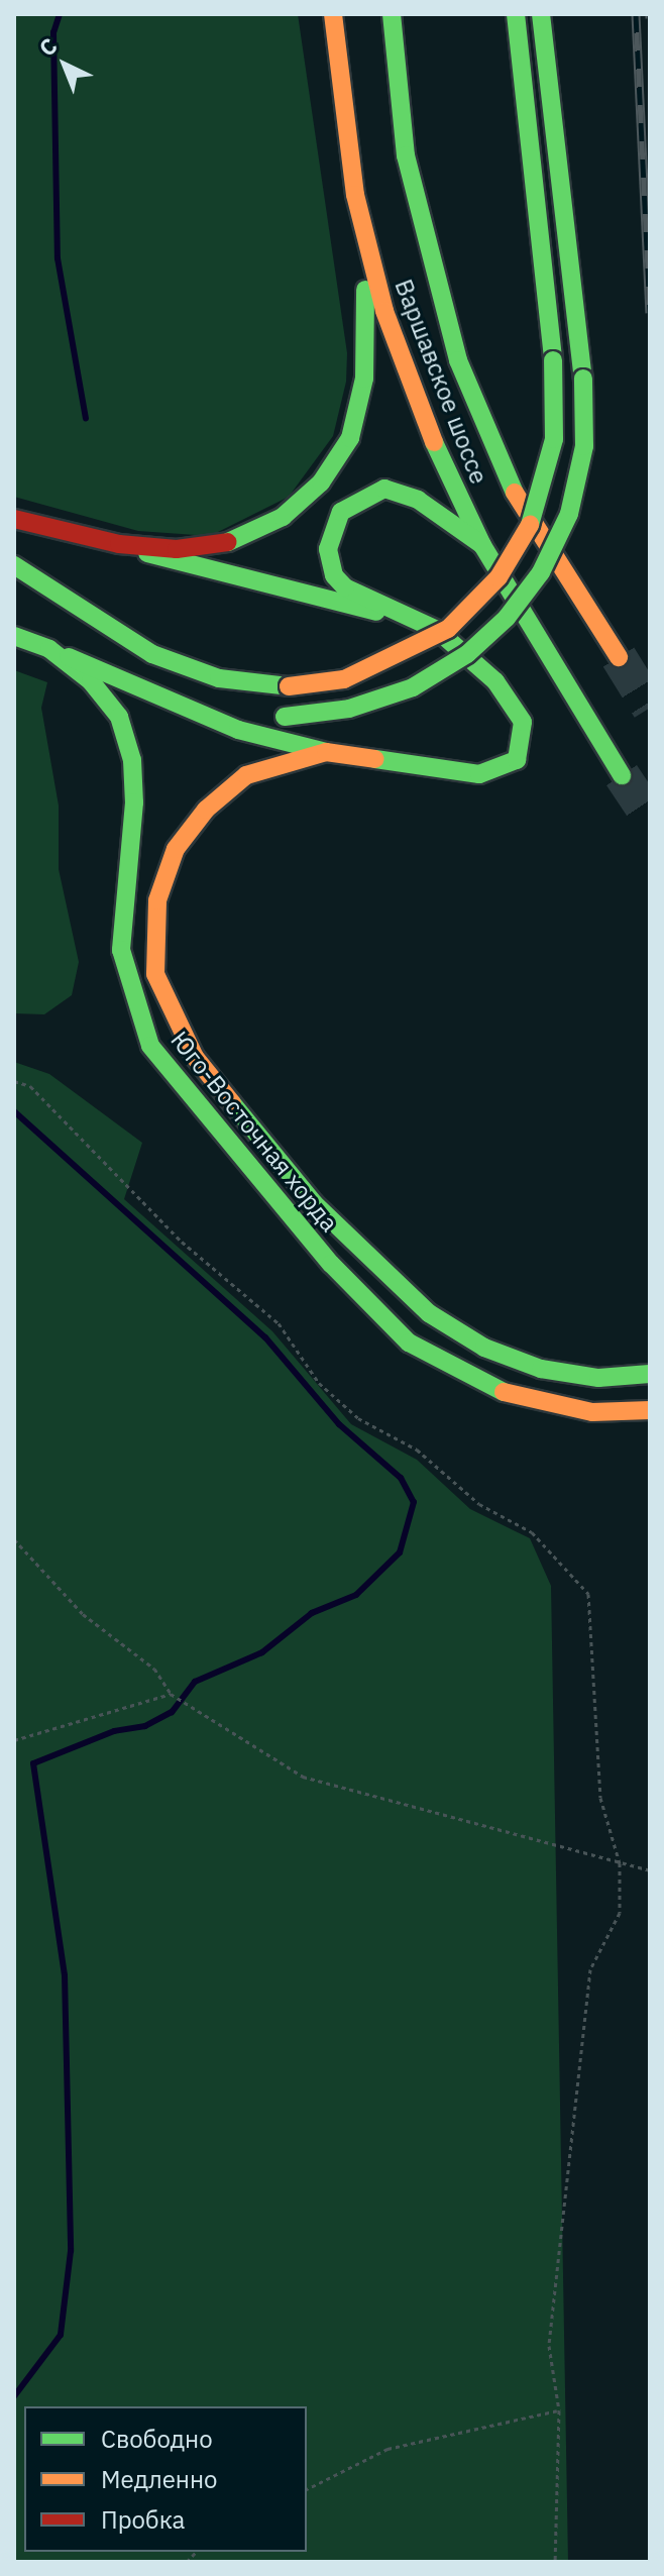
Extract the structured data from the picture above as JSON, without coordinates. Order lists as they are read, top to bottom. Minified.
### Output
{"streets":{"main road":["Варшавское шоссе","Юго-Восточная хорда"]},"legend":["Свободно","Медленно","Пробка"],"north":"top left"}
